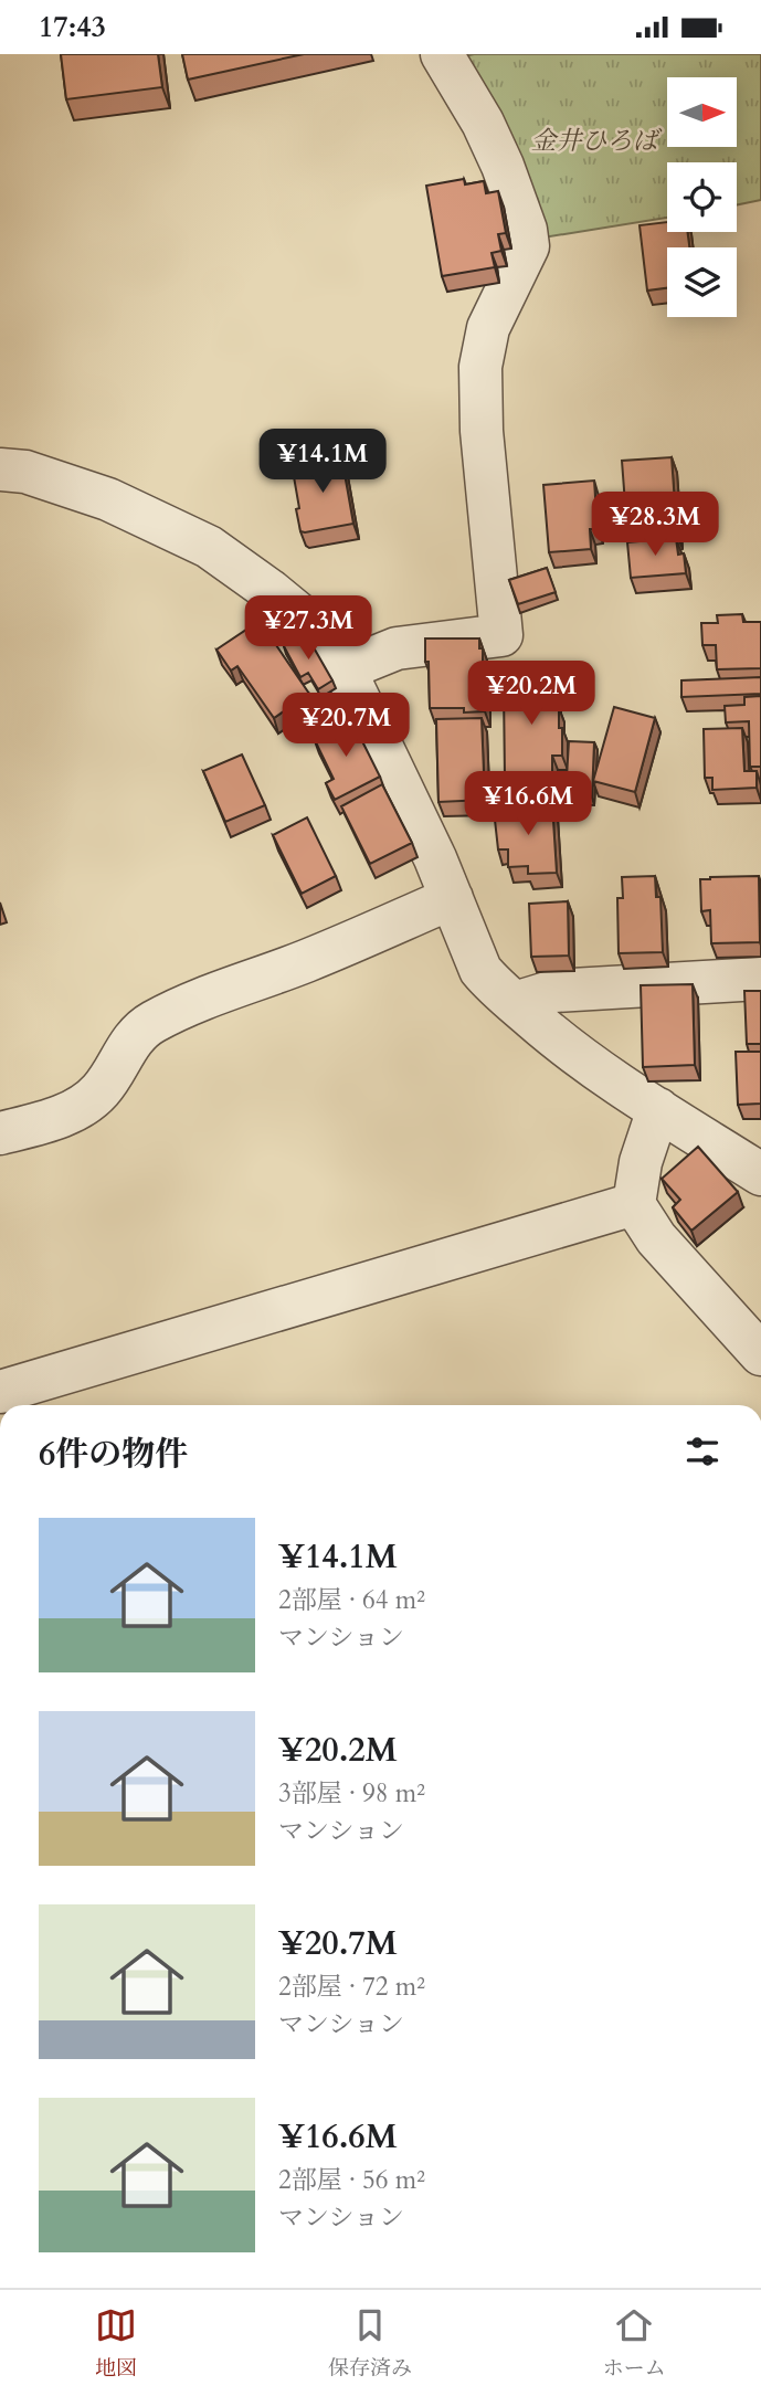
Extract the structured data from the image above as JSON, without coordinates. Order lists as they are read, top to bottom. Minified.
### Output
{"parks":["金井ひろば"],"north":"right","page":{"status":"17:43","price":["¥14.1M","¥28.3M","¥27.3M","¥20.2M","¥20.7M","¥16.6M"],"heading":"6件の物件","list":[{"name":"¥14.1M","note":"2部屋 · 64 m² · マンション"},{"name":"¥20.2M","note":"3部屋 · 98 m² · マンション"},{"name":"¥20.7M","note":"2部屋 · 72 m² · マンション"},{"name":"¥16.6M","note":"2部屋 · 56 m² · マンション"}],"tabs":["地図","保存済み","ホーム"]}}
